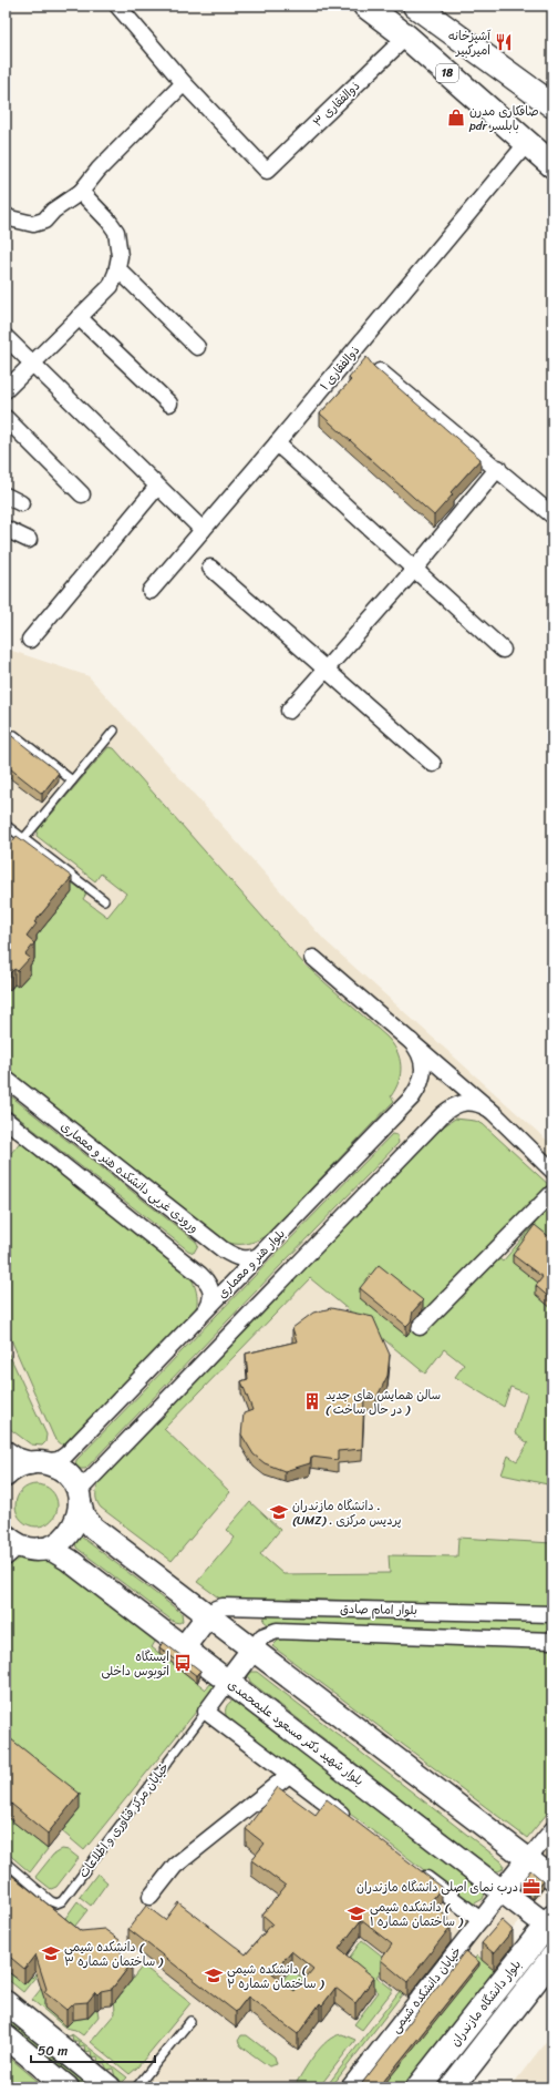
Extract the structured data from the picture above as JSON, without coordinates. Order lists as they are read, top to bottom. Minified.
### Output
{"streets":{"main road":["18","بلوار شهید دکتر مسعود علیمحمدی","بلوار دانشگاه مازندران"],"street":["ذوالفقاری ۳","ذوالفقاری ۱","ورودی غربی دانشکده هنر و معماری","بلوار هنر و معماری","بلوار امام صادق","خیابان مرکز فناوری و اطلاعات","خیابان دانشکده شیمی"]},"crossings":[["18","ذوالفقاری ۳"],["18","ذوالفقاری ۱"],["ورودی غربی دانشکده هنر و معماری","بلوار هنر و معماری"],["بلوار شهید دکتر مسعود علیمحمدی","خیابان مرکز فناوری و اطلاعات"],["بلوار شهید دکتر مسعود علیمحمدی","خیابان دانشکده شیمی"],["بلوار شهید دکتر مسعود علیمحمدی","بلوار دانشگاه مازندران"]],"places":{"restaurant":["آشپزخانه امیرکبیر"],"shop":["صافکاری مدرن pdr بابلسر"],"building":["سالن همایش های جدید ( در حال ساخت )"],"school or university":["دانشگاه مازندران . (UMZ) . پردیس مرکزی","دانشکده شیمی ( ساختمان شماره ۱ )","دانشکده شیمی ( ساختمان شماره ۳ )","دانشکده شیمی ( ساختمان شماره ۲ )"],"bus stop":["ایستگاه اتوبوس داخلی"],"office":["درب نمای اصلی دانشگاه مازندران"]},"scale_bar":"50 m"}
